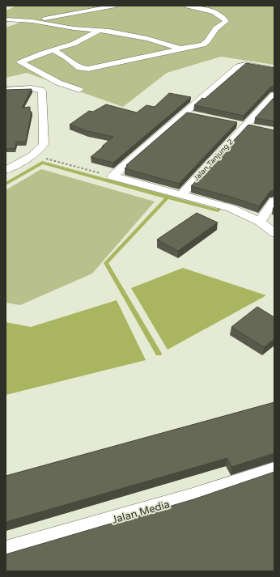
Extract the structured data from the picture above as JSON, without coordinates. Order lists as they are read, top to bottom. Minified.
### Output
{"streets":{"street":["Jalan Tanjung 2","Jalan Media"]}}
